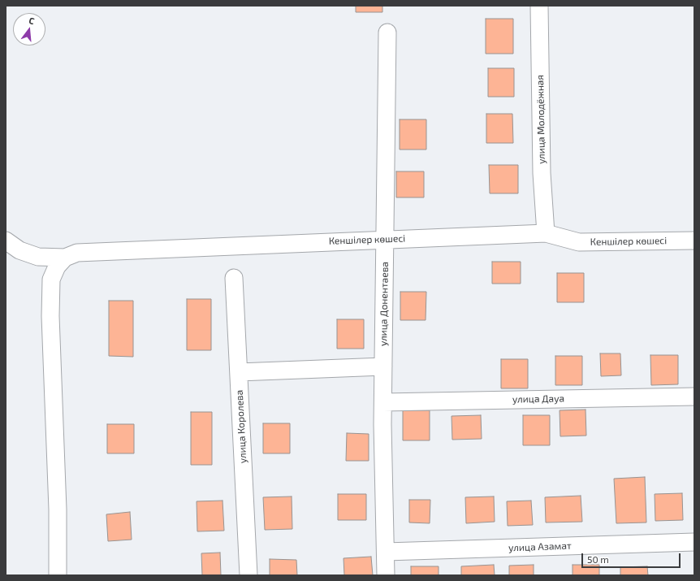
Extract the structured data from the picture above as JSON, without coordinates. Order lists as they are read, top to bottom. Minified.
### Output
{"streets":{"street":["улица Молодёжная","Кеншілер көшесі","улица Донентаева","улица Дауа","улица Королева","улица Азамат"]},"crossings":[["улица Молодёжная","Кеншілер көшесі"],["Кеншілер көшесі","улица Донентаева"],["улица Донентаева","улица Дауа"],["улица Донентаева","улица Азамат"]],"scale_bar":"50 m","north":"top"}
